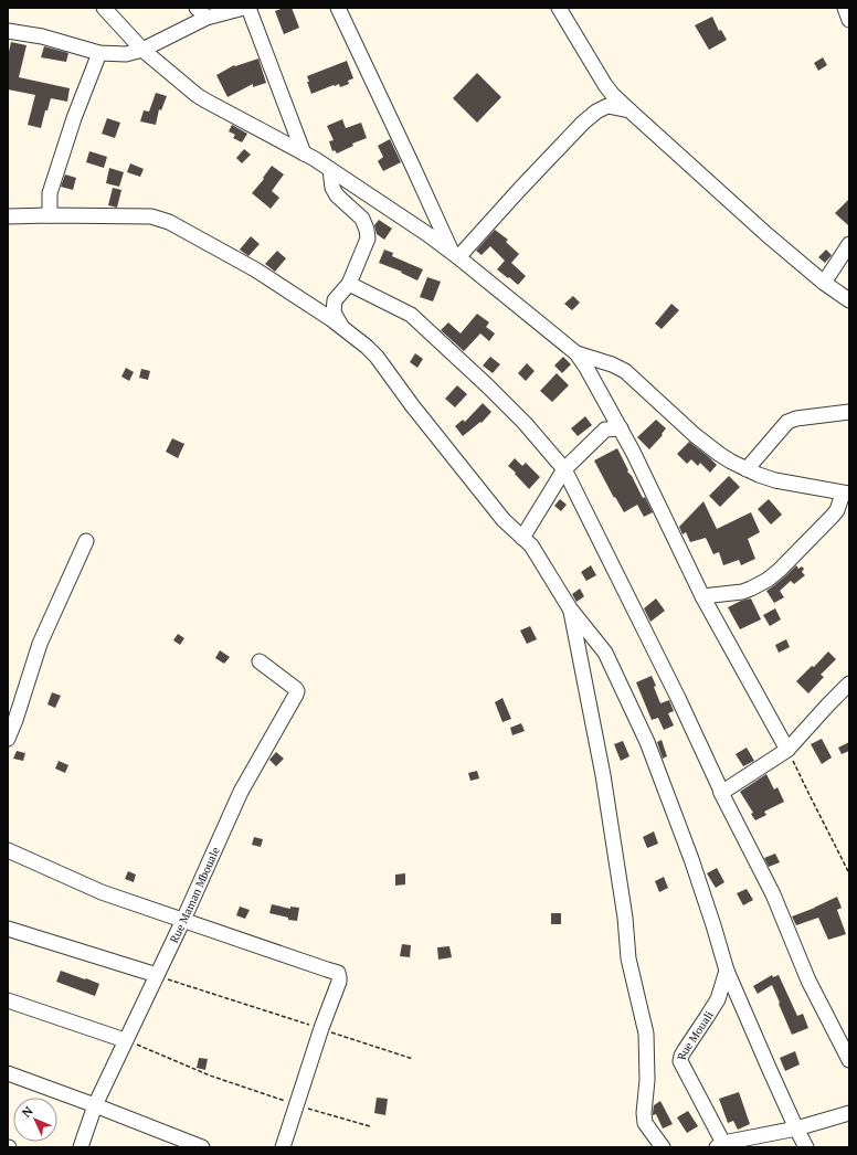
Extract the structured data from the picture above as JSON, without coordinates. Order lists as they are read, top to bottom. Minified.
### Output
{"streets":{"street":["Rue Maman Mbouale","Rue Mouali"]},"north":"top left"}
